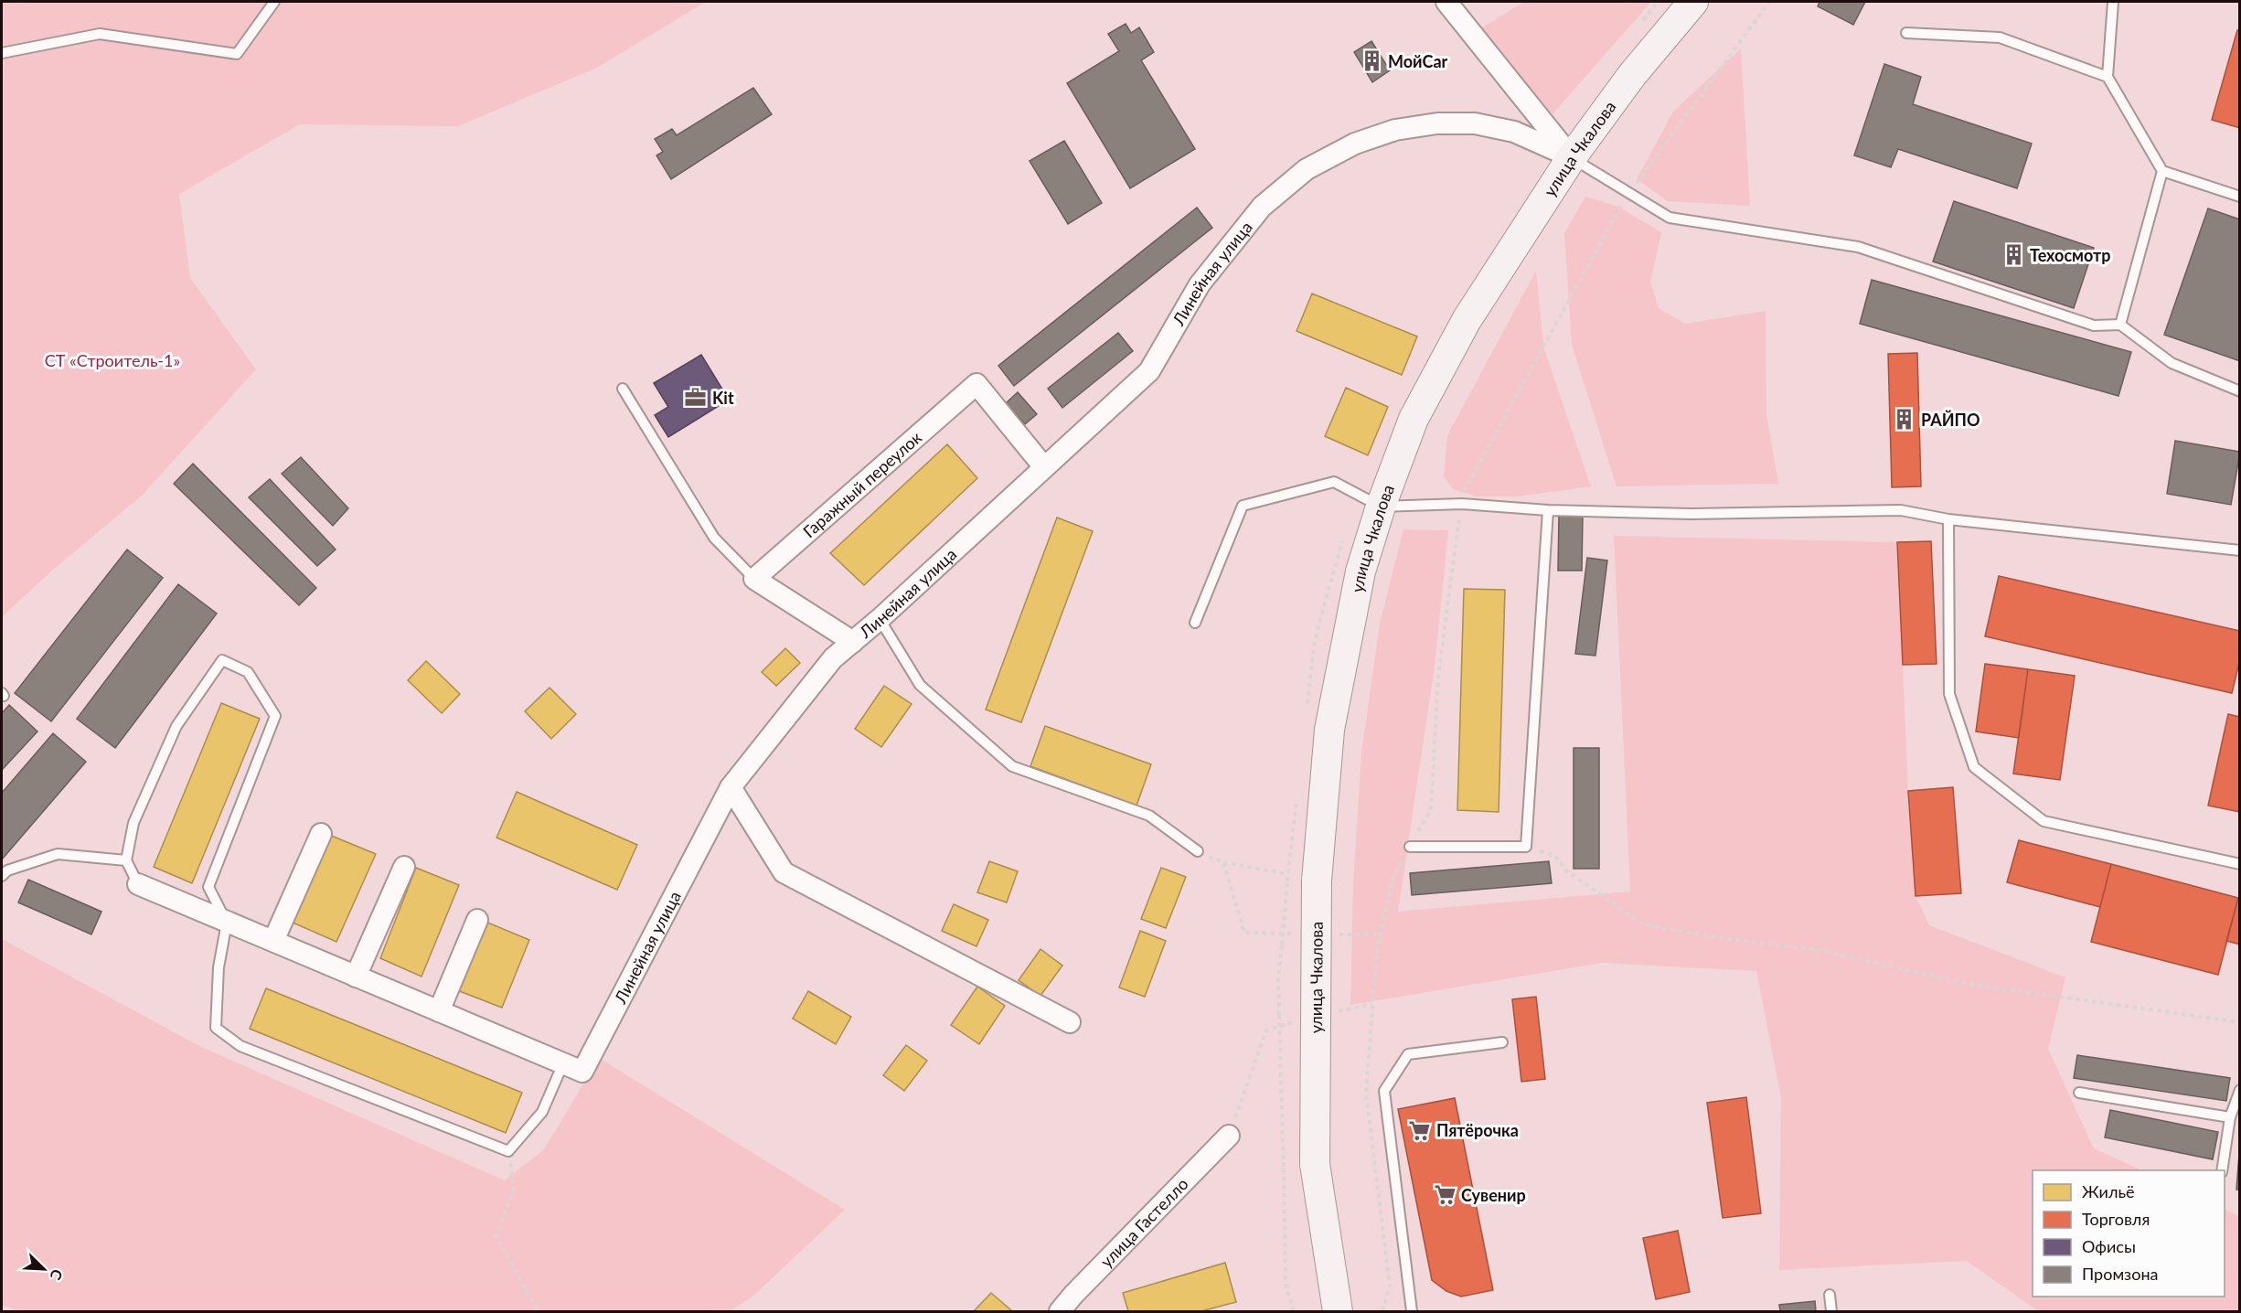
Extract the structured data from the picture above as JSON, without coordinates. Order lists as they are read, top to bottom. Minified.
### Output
{"streets":{"main road":["улица Чкалова"],"street":["Линейная улица","Гаражный переулок","улица Гастелло"]},"crossings":[["улица Чкалова","Линейная улица"],["Линейная улица","Гаражный переулок"]],"parks":["СТ «Строитель-1»"],"places":{"building":["МойCar","Техосмотр","РАЙПО"],"office":["Kit"],"supermarket":["Пятёрочка","Сувенир"]},"legend":["Жильё","Торговля","Офисы","Промзона"],"north":"bottom right"}
